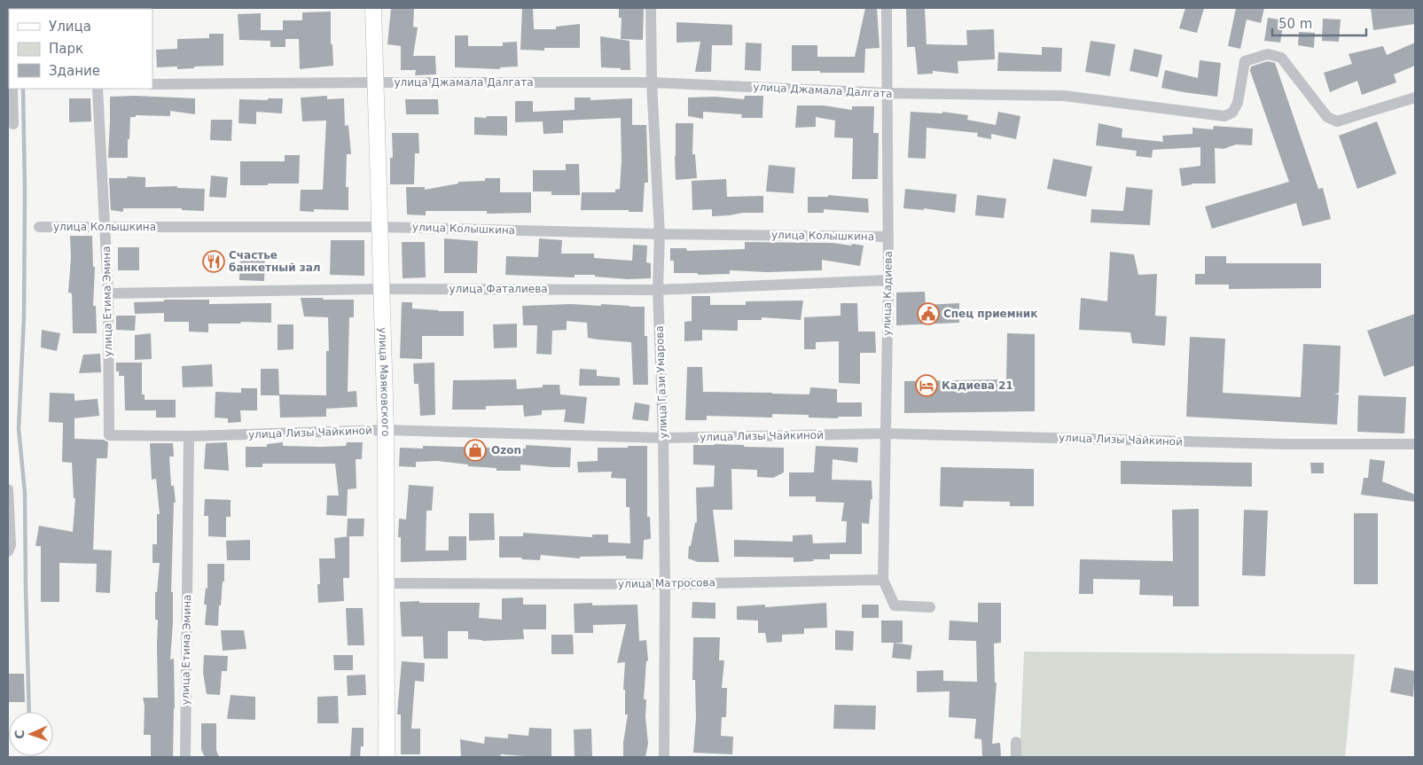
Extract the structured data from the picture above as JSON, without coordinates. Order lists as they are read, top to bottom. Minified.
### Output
{"streets":{"street":["улица Джамала Далгата","улица Колышкина","улица Фаталиева","улица Кадиева","улица Етима Эмина","улица Маяковского","улица Гази Умарова","улица Лизы Чайкиной","улица Матросова"]},"crossings":[["улица Джамала Далгата","улица Кадиева"],["улица Джамала Далгата","улица Маяковского"],["улица Джамала Далгата","улица Гази Умарова"],["улица Колышкина","улица Кадиева"],["улица Колышкина","улица Етима Эмина"],["улица Колышкина","улица Маяковского"],["улица Колышкина","улица Гази Умарова"],["улица Фаталиева","улица Кадиева"],["улица Фаталиева","улица Етима Эмина"],["улица Фаталиева","улица Маяковского"],["улица Фаталиева","улица Гази Умарова"],["улица Кадиева","улица Лизы Чайкиной"],["улица Кадиева","улица Матросова"],["улица Етима Эмина","улица Лизы Чайкиной"],["улица Маяковского","улица Лизы Чайкиной"],["улица Маяковского","улица Матросова"],["улица Гази Умарова","улица Лизы Чайкиной"],["улица Гази Умарова","улица Матросова"]],"places":{"restaurant":["Счастье банкетный зал"],"public building":["Спец приемник"],"hotel":["Кадиева 21"],"shop":["Ozon"]},"legend":["Улица","Парк","Здание"],"scale_bar":"50 m","north":"left"}
